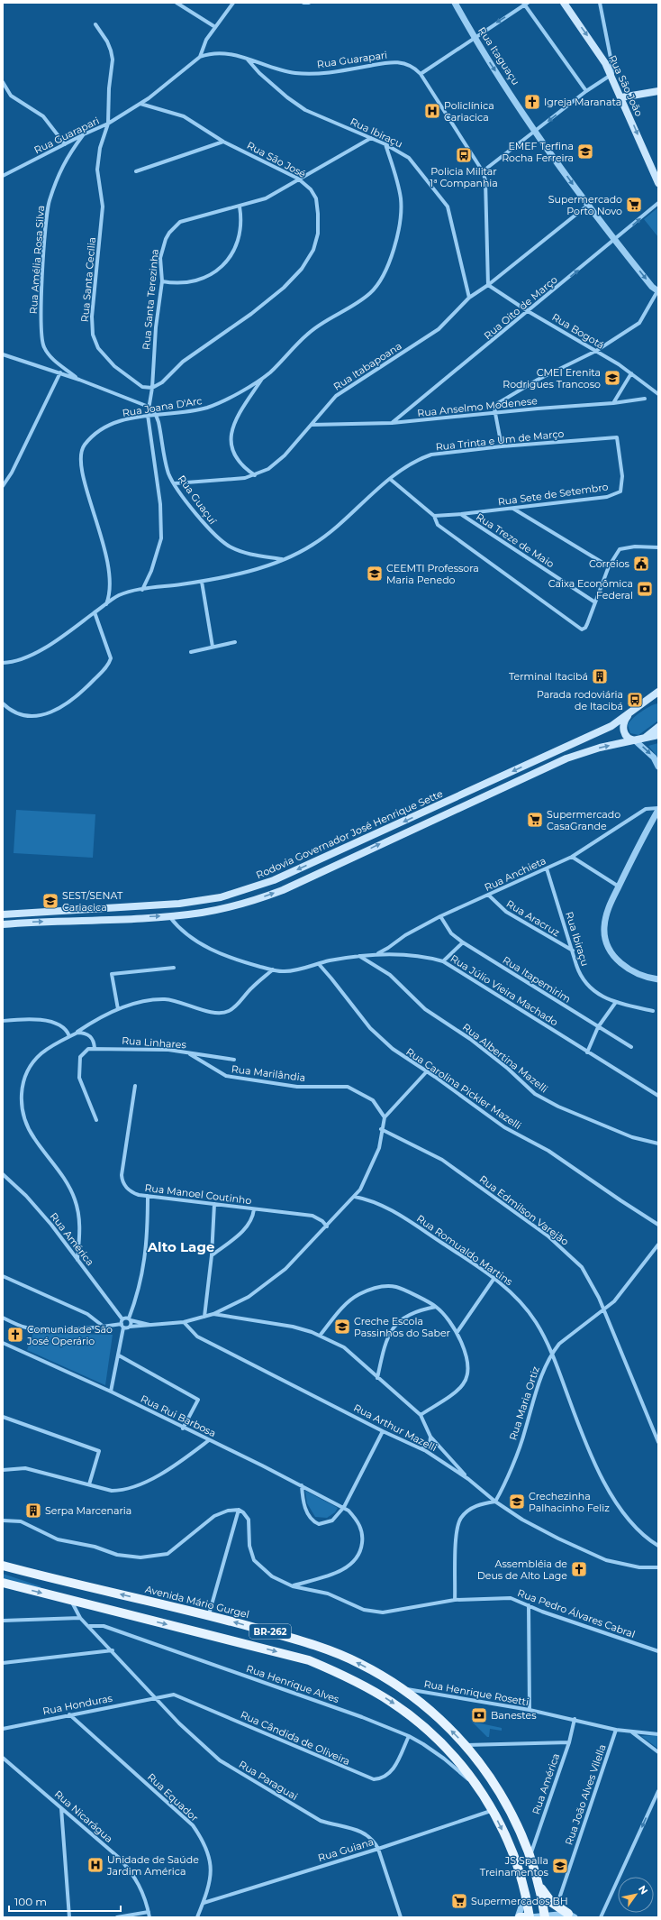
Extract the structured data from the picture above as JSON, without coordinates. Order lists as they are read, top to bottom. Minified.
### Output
{"streets":{"main road":["Rua São João","Rodovia Governador José Henrique Sette","Avenida Mário Gurgel","BR-262"],"street":["Rua Itaguaçu","Rua Guarapari","Rua Ibiraçu","Rua São José","Rua Amélia Rosa Silva","Rua Santa Cecília","Rua Santa Terezinha","Rua Oito de Março","Rua Bogotá","Rua Itabapoana","Rua Joana D'Arc","Rua Anselmo Modenese","Rua Trinta e Um de Março","Rua Sete de Setembro","Rua Guaçuí","Rua Treze de Maio","Rua Anchieta","Rua Aracruz","Rua Itapemirim","Rua Júlio Vieira Machado","Rua Linhares","Rua Albertina Mazelli","Rua Marilândia","Rua Carolina Pickler Mazelli","Rua Manoel Coutinho","Rua Edmilson Varejão","Rua América","Rua Romualdo Martins","Rua Maria Ortiz","Rua Rui Barbosa","Rua Arthur Mazelli","Rua Pedro Álvares Cabral","Rua Henrique Alves","Rua Henrique Rosetti","Rua Honduras","Rua Cândida de Oliveira","Rua Paraguai","Rua João Alves Vilella","Rua Equador","Rua Nicarágua","Rua Guiana"]},"crossings":[["Rua Itaguaçu","Rua Oito de Março"],["Rua Itaguaçu","Rua Itabapoana"],["Rua Guarapari","Rua Ibiraçu"],["Rua Guarapari","Rua São José"],["Rua Guarapari","Rua Amélia Rosa Silva"],["Rua Guarapari","Rua Santa Cecília"],["Rua Guarapari","Rua Bogotá"],["Rua Guarapari","Rua Itabapoana"],["Rua Ibiraçu","Rua Santa Terezinha"],["Rua Ibiraçu","Rua Itabapoana"],["Rua Ibiraçu","Rua Joana D'Arc"],["Rua Ibiraçu","Rua Anchieta"],["Rua Ibiraçu","Rua Aracruz"],["Rua São José","Rua Santa Cecília"],["Rua São José","Rua Santa Terezinha"],["Rua Amélia Rosa Silva","Rua Guaçuí"],["Rua Santa Cecília","Rua Santa Terezinha"],["Rua Santa Terezinha","Rua Joana D'Arc"],["Rua Santa Terezinha","Rua Trinta e Um de Março"],["Rua Santa Terezinha","Rua Guaçuí"],["Rua Oito de Março","Rua Bogotá"],["Rua Oito de Março","Rua Anselmo Modenese"],["Rua Bogotá","Rua Itabapoana"],["Rua Itabapoana","Rua Anselmo Modenese"],["Rua Itabapoana","Rua Guaçuí"],["Rua Joana D'Arc","Rua Trinta e Um de Março"],["Rua Joana D'Arc","Rua Guaçuí"],["Rua Trinta e Um de Março","Rua Sete de Setembro"],["Rua Trinta e Um de Março","Rua Guaçuí"],["Rua Sete de Setembro","Rua Treze de Maio"],["Rodovia Governador José Henrique Sette","Rua Júlio Vieira Machado"],["Rua Anchieta","Rua Aracruz"],["Rua Anchieta","Rua Itapemirim"],["Rua Anchieta","Rua Júlio Vieira Machado"],["Rua Júlio Vieira Machado","Rua Albertina Mazelli"],["Rua Júlio Vieira Machado","Rua Carolina Pickler Mazelli"],["Rua Linhares","Rua Marilândia"],["Rua Edmilson Varejão","Rua Maria Ortiz"],["Rua América","Avenida Mário Gurgel"],["Rua América","Rua Henrique Rosetti"],["Rua Romualdo Martins","Rua Maria Ortiz"],["Rua Maria Ortiz","Rua Arthur Mazelli"],["Rua Rui Barbosa","Rua Pedro Álvares Cabral"],["Avenida Mário Gurgel","Rua Henrique Rosetti"],["BR-262","Rua Henrique Alves"],["BR-262","Rua Guiana"],["Rua Henrique Alves","Rua Cândida de Oliveira"],["Rua Henrique Alves","Rua Paraguai"],["Rua Henrique Rosetti","Rua João Alves Vilella"],["Rua Honduras","Rua Cândida de Oliveira"],["Rua Honduras","Rua Paraguai"],["Rua Honduras","Rua Equador"],["Rua Cândida de Oliveira","Rua Paraguai"],["Rua Paraguai","Rua Guiana"],["Rua Equador","Rua Guiana"]],"one_way":["Rua Itaguaçu","Rua São João","Rua Oito de Março"],"districts":["Alto Lage"],"places":{"church":["Igreja Maranata","Comunidade São José Operário","Assembléia de Deus de Alto Lage"],"hospital":["Policlínica Cariacica","Unidade de Saúde Jardim América"],"school or university":["EMEF Terfina Rocha Ferreira","CMEI Erenita Rodrigues Trancoso","CEEMTI Professora Maria Penedo","SEST/SENAT Cariacica","Creche Escola Passinhos do Saber","Crechezinha Palhacinho Feliz","JS Spalla Treinamentos"],"bus stop":["Policia Militar 1ª Companhia","Parada rodoviária de Itacibá"],"supermarket":["Supermercado Porto Novo","Supermercado CasaGrande","Supermercados BH"],"public building":["Correios"],"bank":["Caixa Econômica Federal","Banestes"],"building":["Terminal Itacibá","Serpa Marcenaria"]},"scale_bar":"100 m","north":"top right"}
